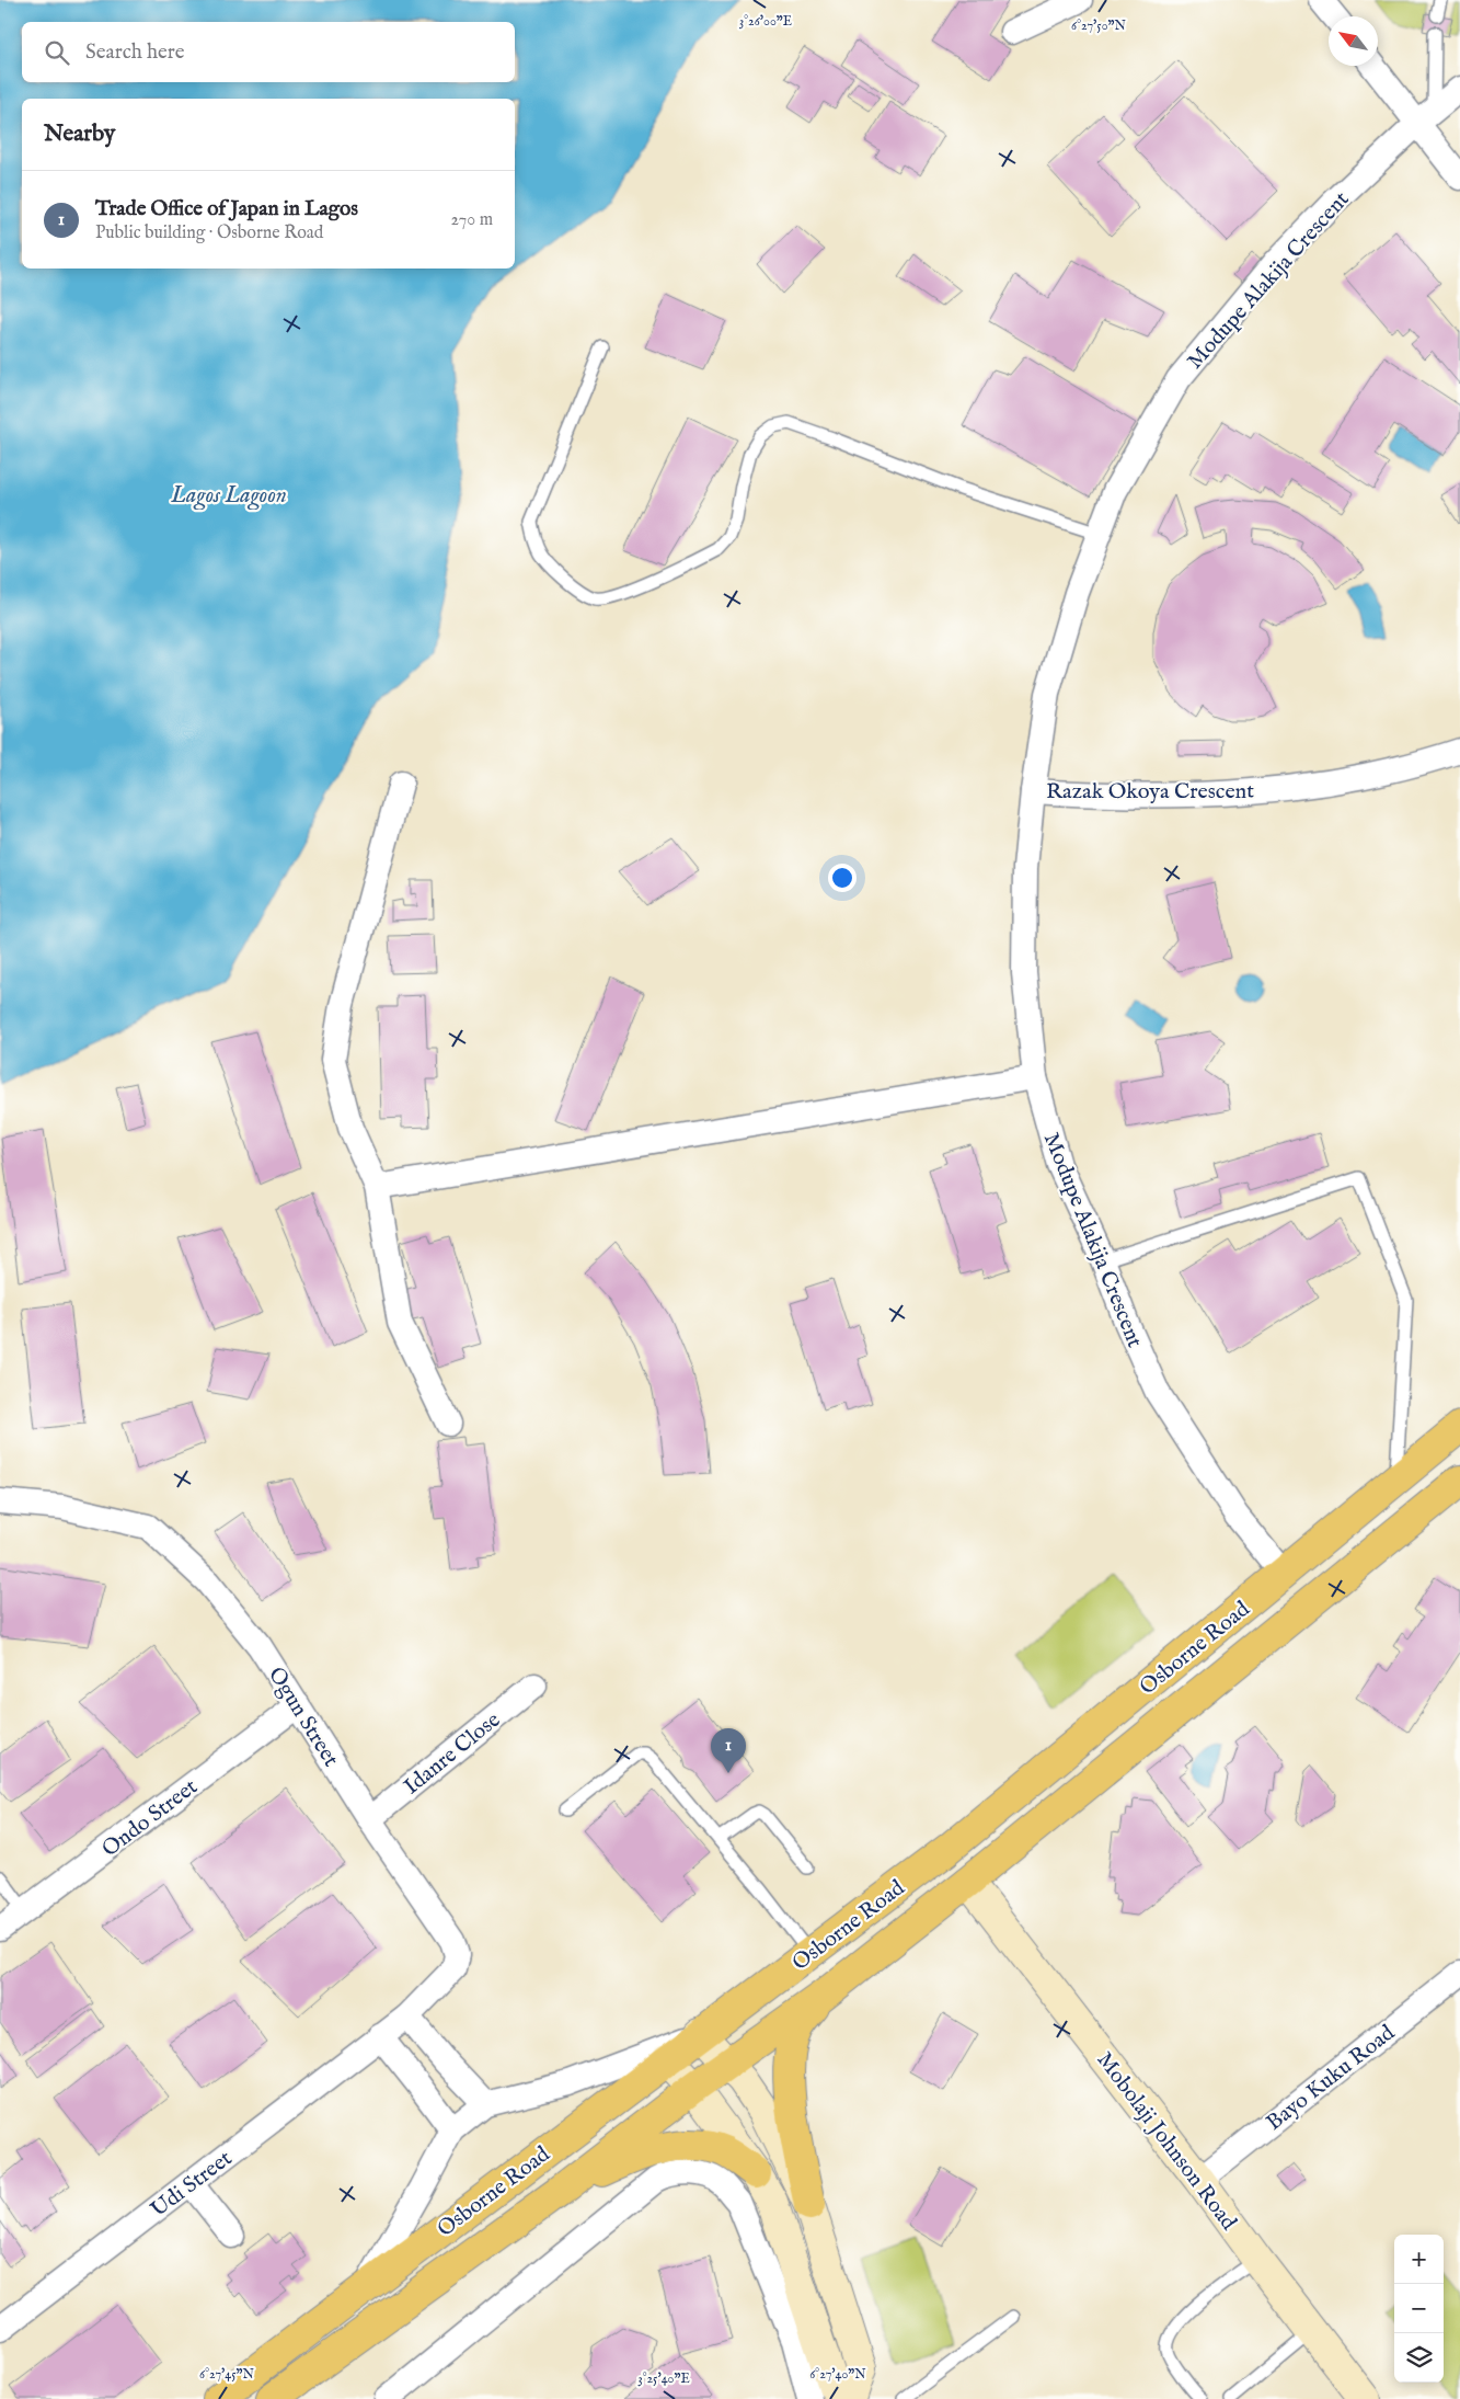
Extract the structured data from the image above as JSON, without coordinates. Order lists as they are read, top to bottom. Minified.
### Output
{"streets":{"main road":["Osborne Road","Mobolaji Johnson Road"],"street":["Modupe Alakija Crescent","Razak Okoya Crescent","Ogun Street","Idanre Close","Ondo Street","Bayo Kuku Road","Udi Street"]},"crossings":[["Modupe Alakija Crescent","Razak Okoya Crescent"],["Modupe Alakija Crescent","Osborne Road"],["Osborne Road","Mobolaji Johnson Road"],["Ogun Street","Idanre Close"],["Ogun Street","Ondo Street"],["Ogun Street","Udi Street"],["Bayo Kuku Road","Mobolaji Johnson Road"]],"water":["Lagos Lagoon"],"north":"top left","page":{"search":"Search here","heading":"Nearby","list":[{"mark":"1","name":"Trade Office of Japan in Lagos","note":"Public building · Osborne Road","value":"270 m"}],"pins":"1","map_buttons":["+","−"]},"coordinates":["3°26'00\"E","6°27'50\"N","6°27'45\"N","6°27'40\"N","3°25'40\"E"]}
